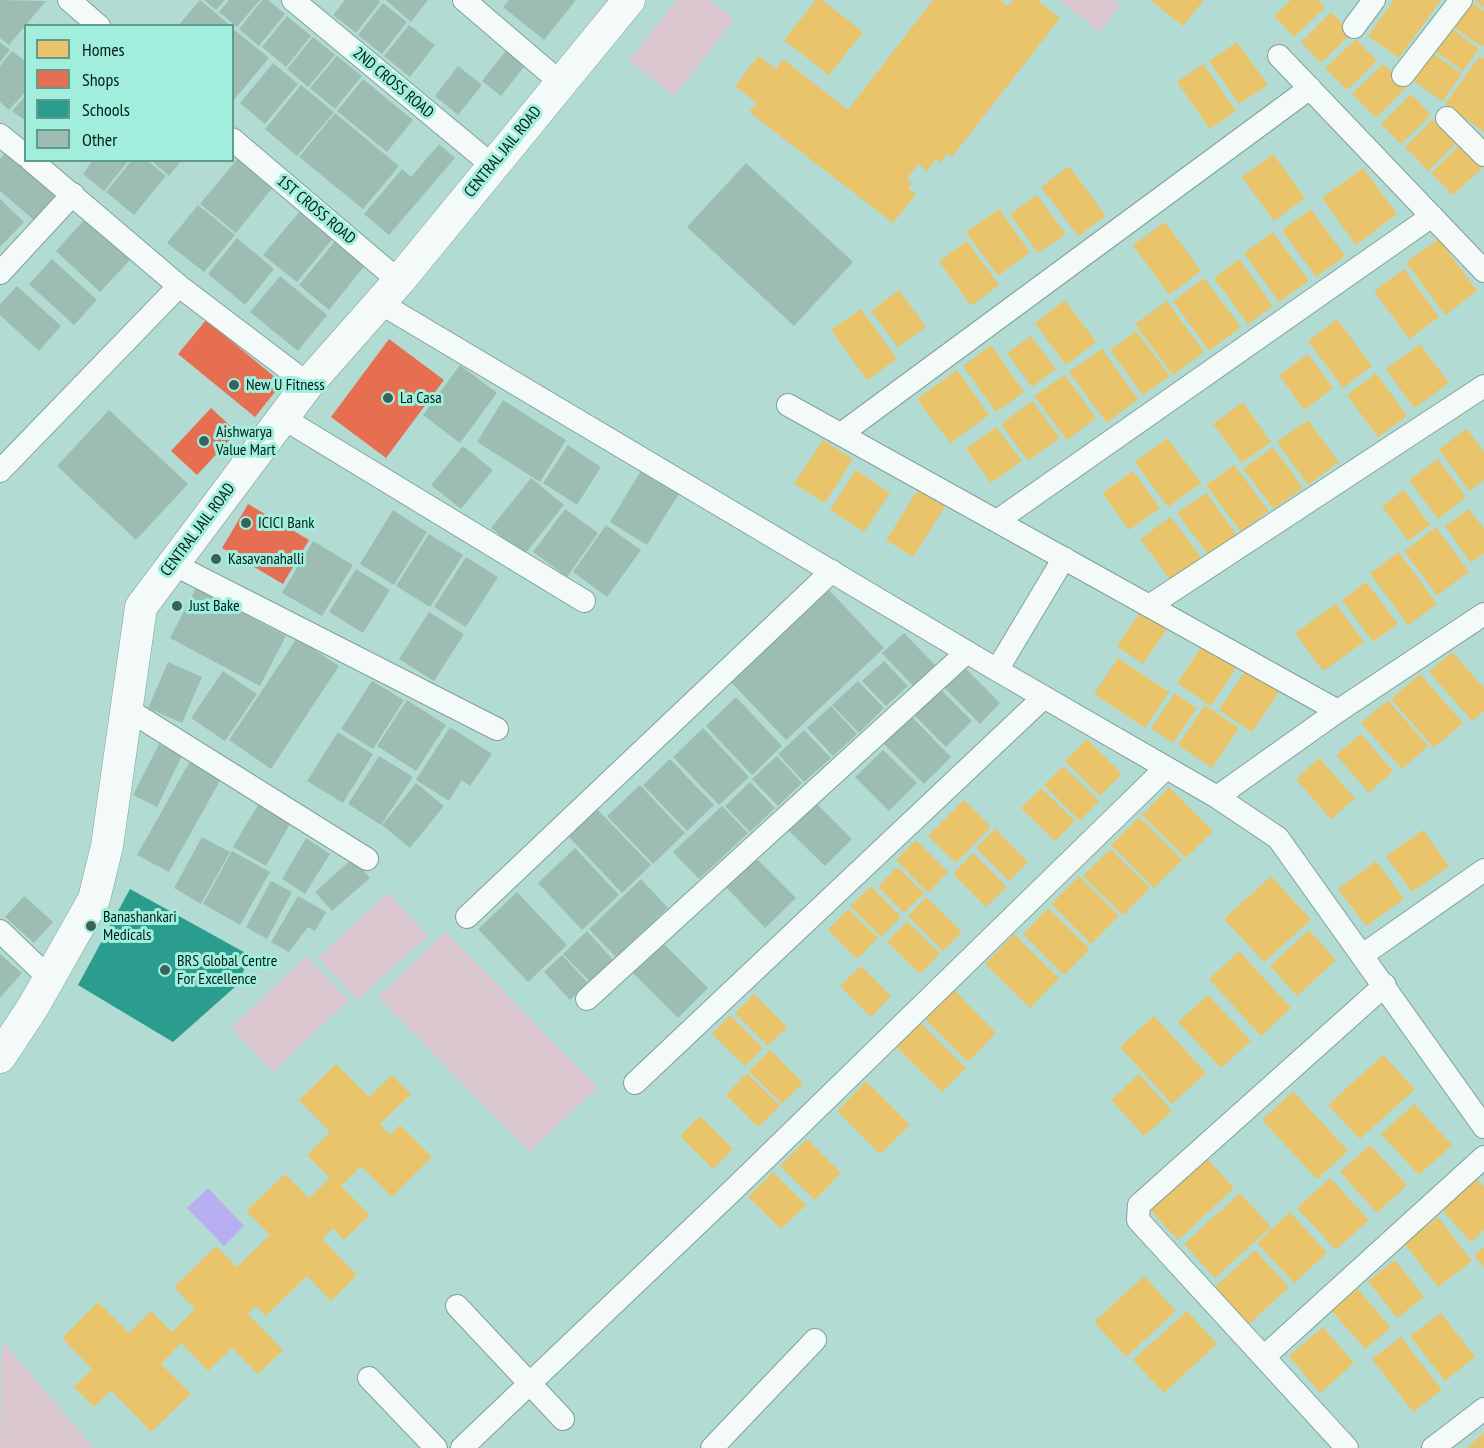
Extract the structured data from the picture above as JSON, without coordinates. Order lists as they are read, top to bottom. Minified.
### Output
{"streets":{"main road":["CENTRAL JAIL ROAD"],"street":["2ND CROSS ROAD","1ST CROSS ROAD"]},"crossings":[["2ND CROSS ROAD","CENTRAL JAIL ROAD"],["CENTRAL JAIL ROAD","1ST CROSS ROAD"]],"places":["New U Fitness","La Casa","Aishwarya Value Mart","ICICI Bank","Kasavanahalli","Just Bake","Banashankari Medicals","BRS Global Centre For Excellence"],"legend":["Homes","Shops","Schools","Other"]}
